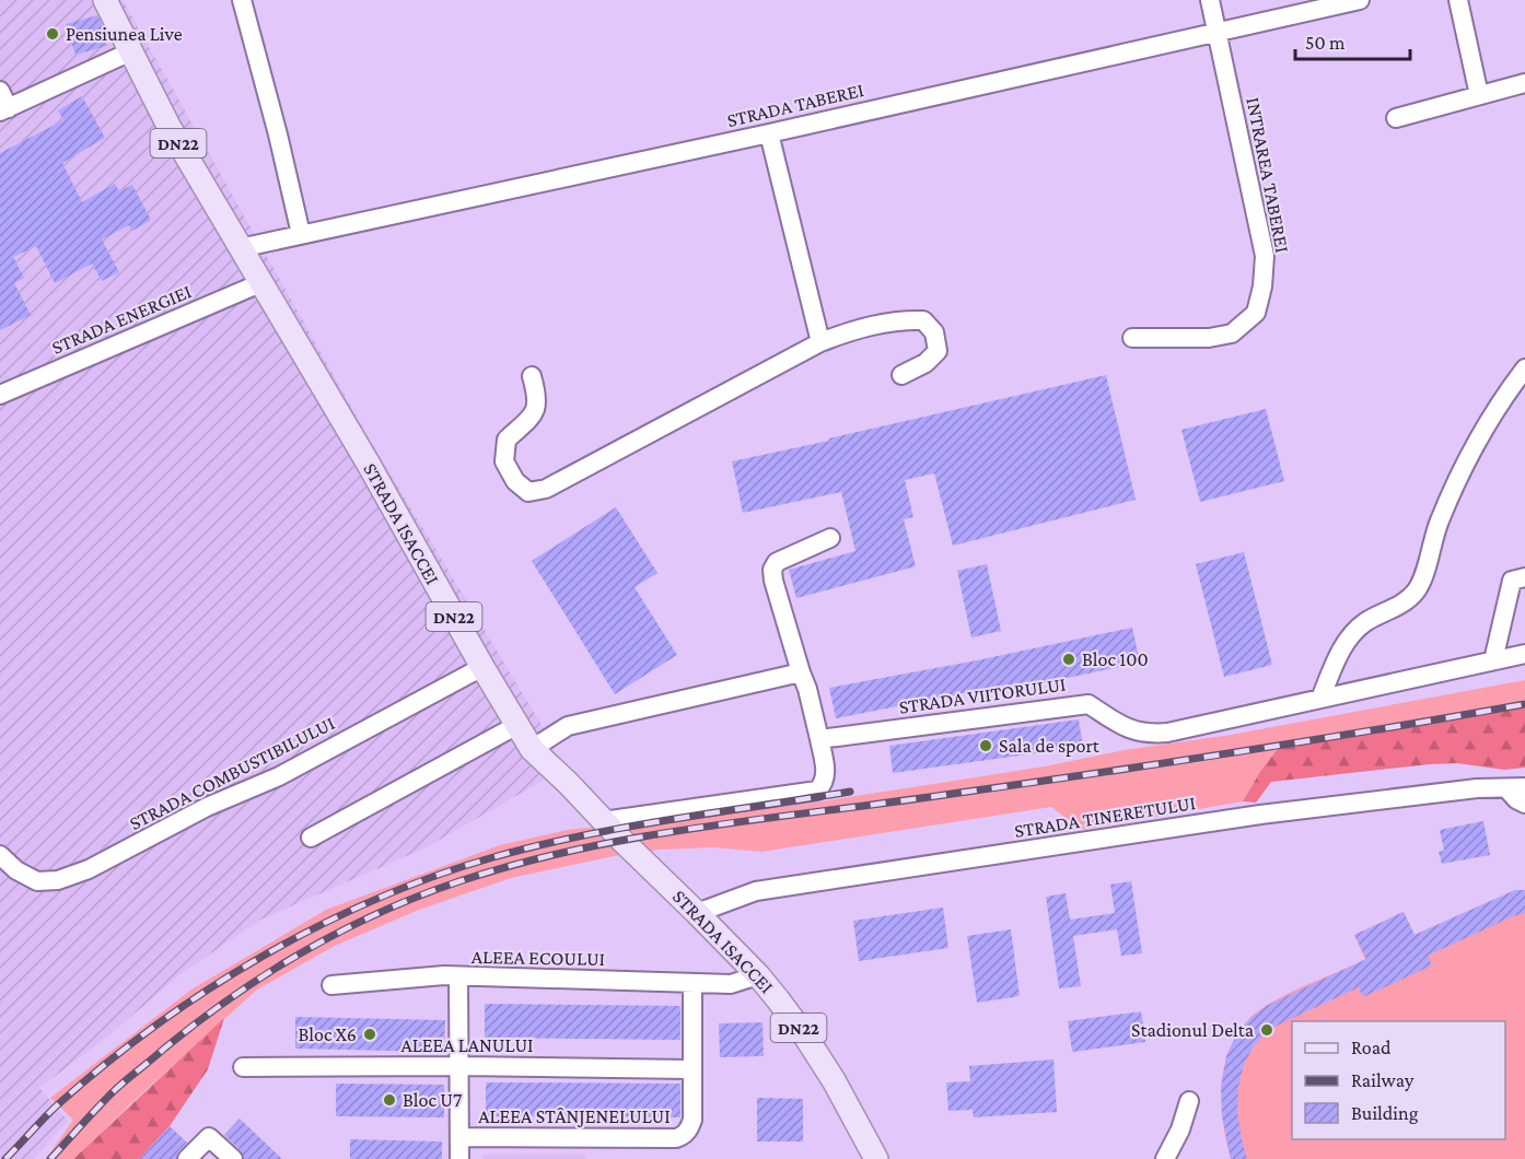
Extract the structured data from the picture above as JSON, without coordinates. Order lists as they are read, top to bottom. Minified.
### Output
{"streets":{"main road":["DN22","STRADA ISACCEI"],"street":["STRADA TABEREI","INTRAREA TABEREI","STRADA ENERGIEI","STRADA VIITORULUI","STRADA COMBUSTIBILULUI","STRADA TINERETULUI","ALEEA ECOULUI","ALEEA LANULUI","ALEEA STÂNJENELULUI"]},"crossings":[["STRADA TABEREI","INTRAREA TABEREI"],["STRADA TABEREI","STRADA ISACCEI"],["STRADA ENERGIEI","STRADA ISACCEI"],["STRADA ISACCEI","STRADA COMBUSTIBILULUI"],["STRADA ISACCEI","STRADA TINERETULUI"],["STRADA ISACCEI","ALEEA ECOULUI"],["ALEEA ECOULUI","ALEEA LANULUI"],["ALEEA ECOULUI","ALEEA STÂNJENELULUI"],["ALEEA LANULUI","ALEEA STÂNJENELULUI"]],"places":["Pensiunea Live","Bloc 100","Sala de sport","Stadionul Delta","Bloc X6","Bloc U7"],"legend":["Road","Railway","Building"],"scale_bar":"50 m"}
